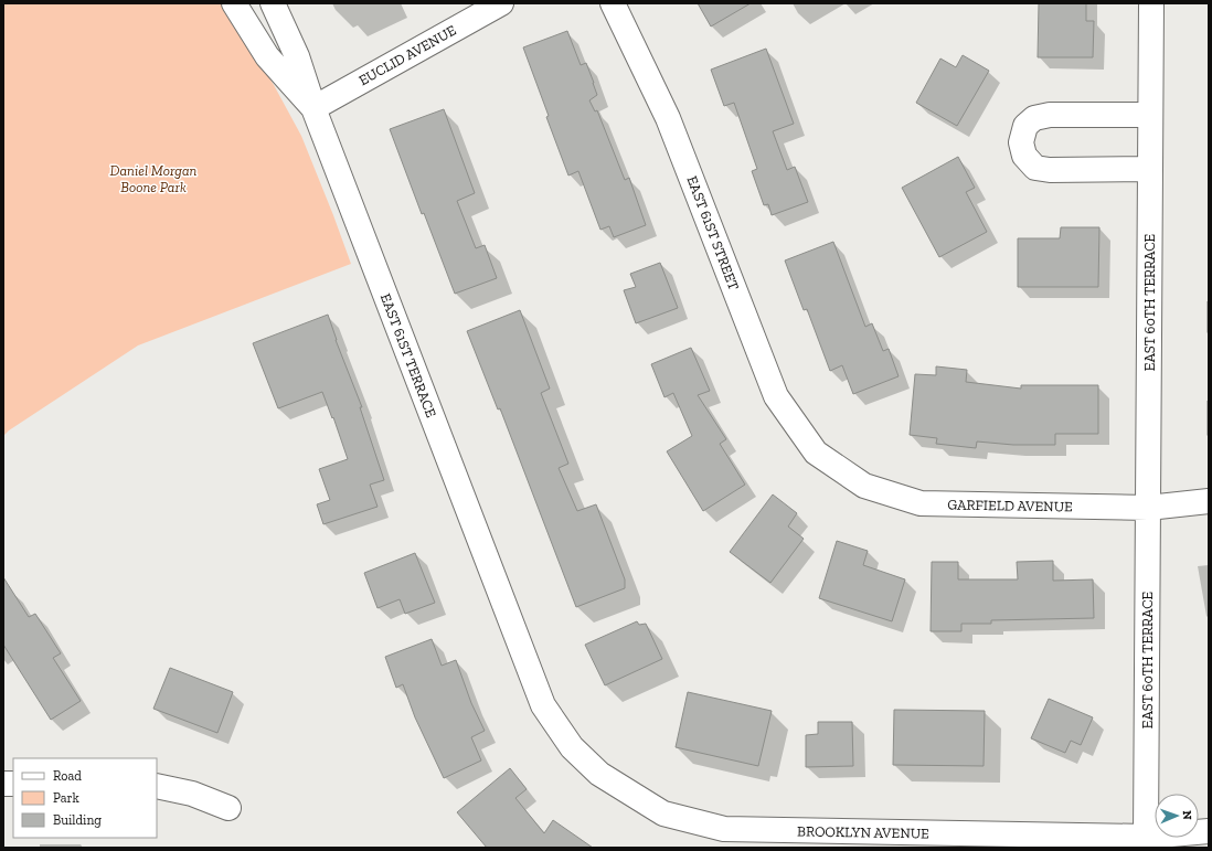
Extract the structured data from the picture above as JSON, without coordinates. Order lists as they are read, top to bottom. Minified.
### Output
{"streets":{"street":["EUCLID AVENUE","EAST 61ST STREET","EAST 60TH TERRACE","EAST 61ST TERRACE","GARFIELD AVENUE","BROOKLYN AVENUE"]},"crossings":[["EUCLID AVENUE","EAST 61ST TERRACE"],["EAST 61ST STREET","GARFIELD AVENUE"],["EAST 60TH TERRACE","GARFIELD AVENUE"],["EAST 60TH TERRACE","BROOKLYN AVENUE"],["EAST 61ST TERRACE","BROOKLYN AVENUE"]],"parks":["Daniel Morgan Boone Park"],"legend":["Road","Park","Building"],"north":"right"}
